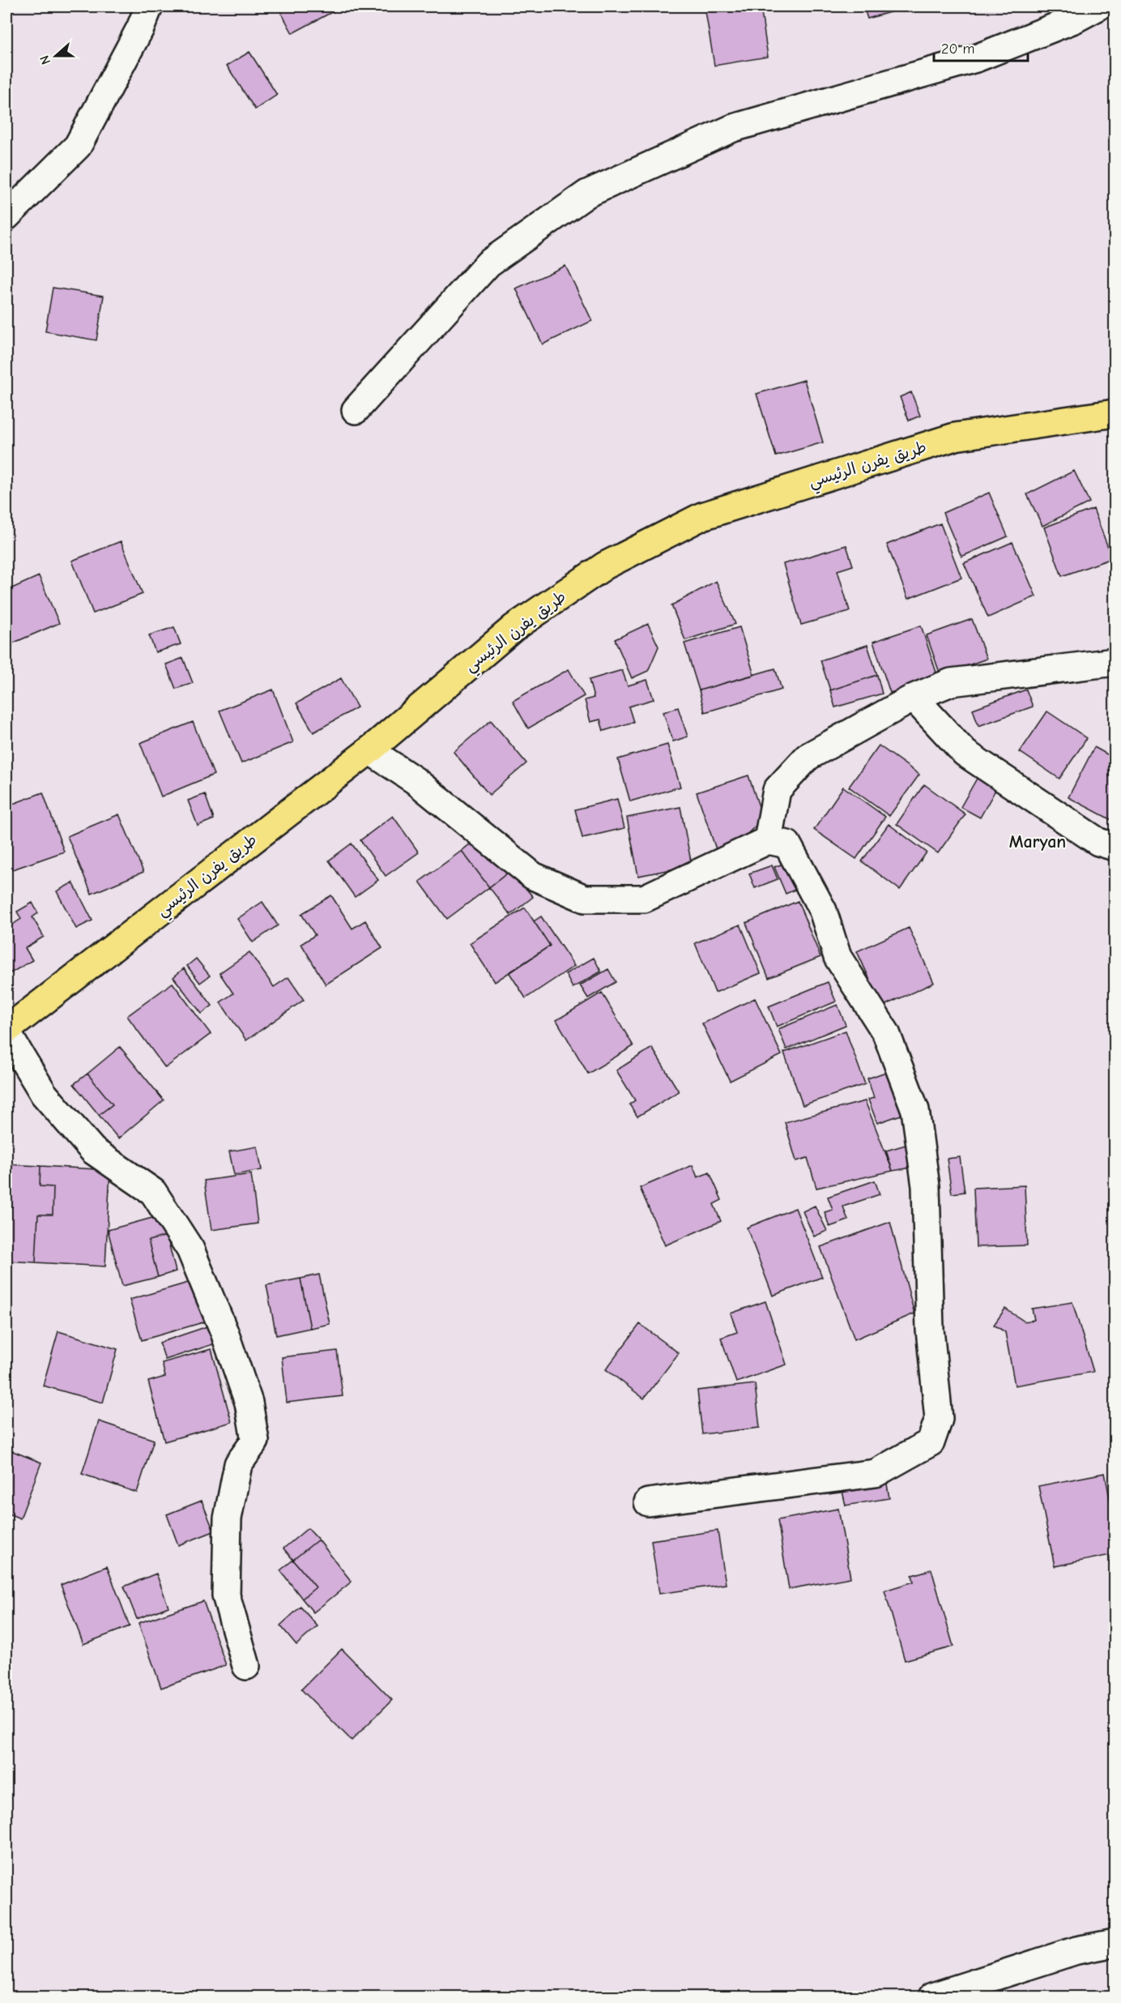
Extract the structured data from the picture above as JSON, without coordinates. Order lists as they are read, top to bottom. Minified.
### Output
{"streets":{"main road":["طريق يفرن الرئيسي"]},"districts":["Maryan"],"scale_bar":"20 m","north":"left"}
